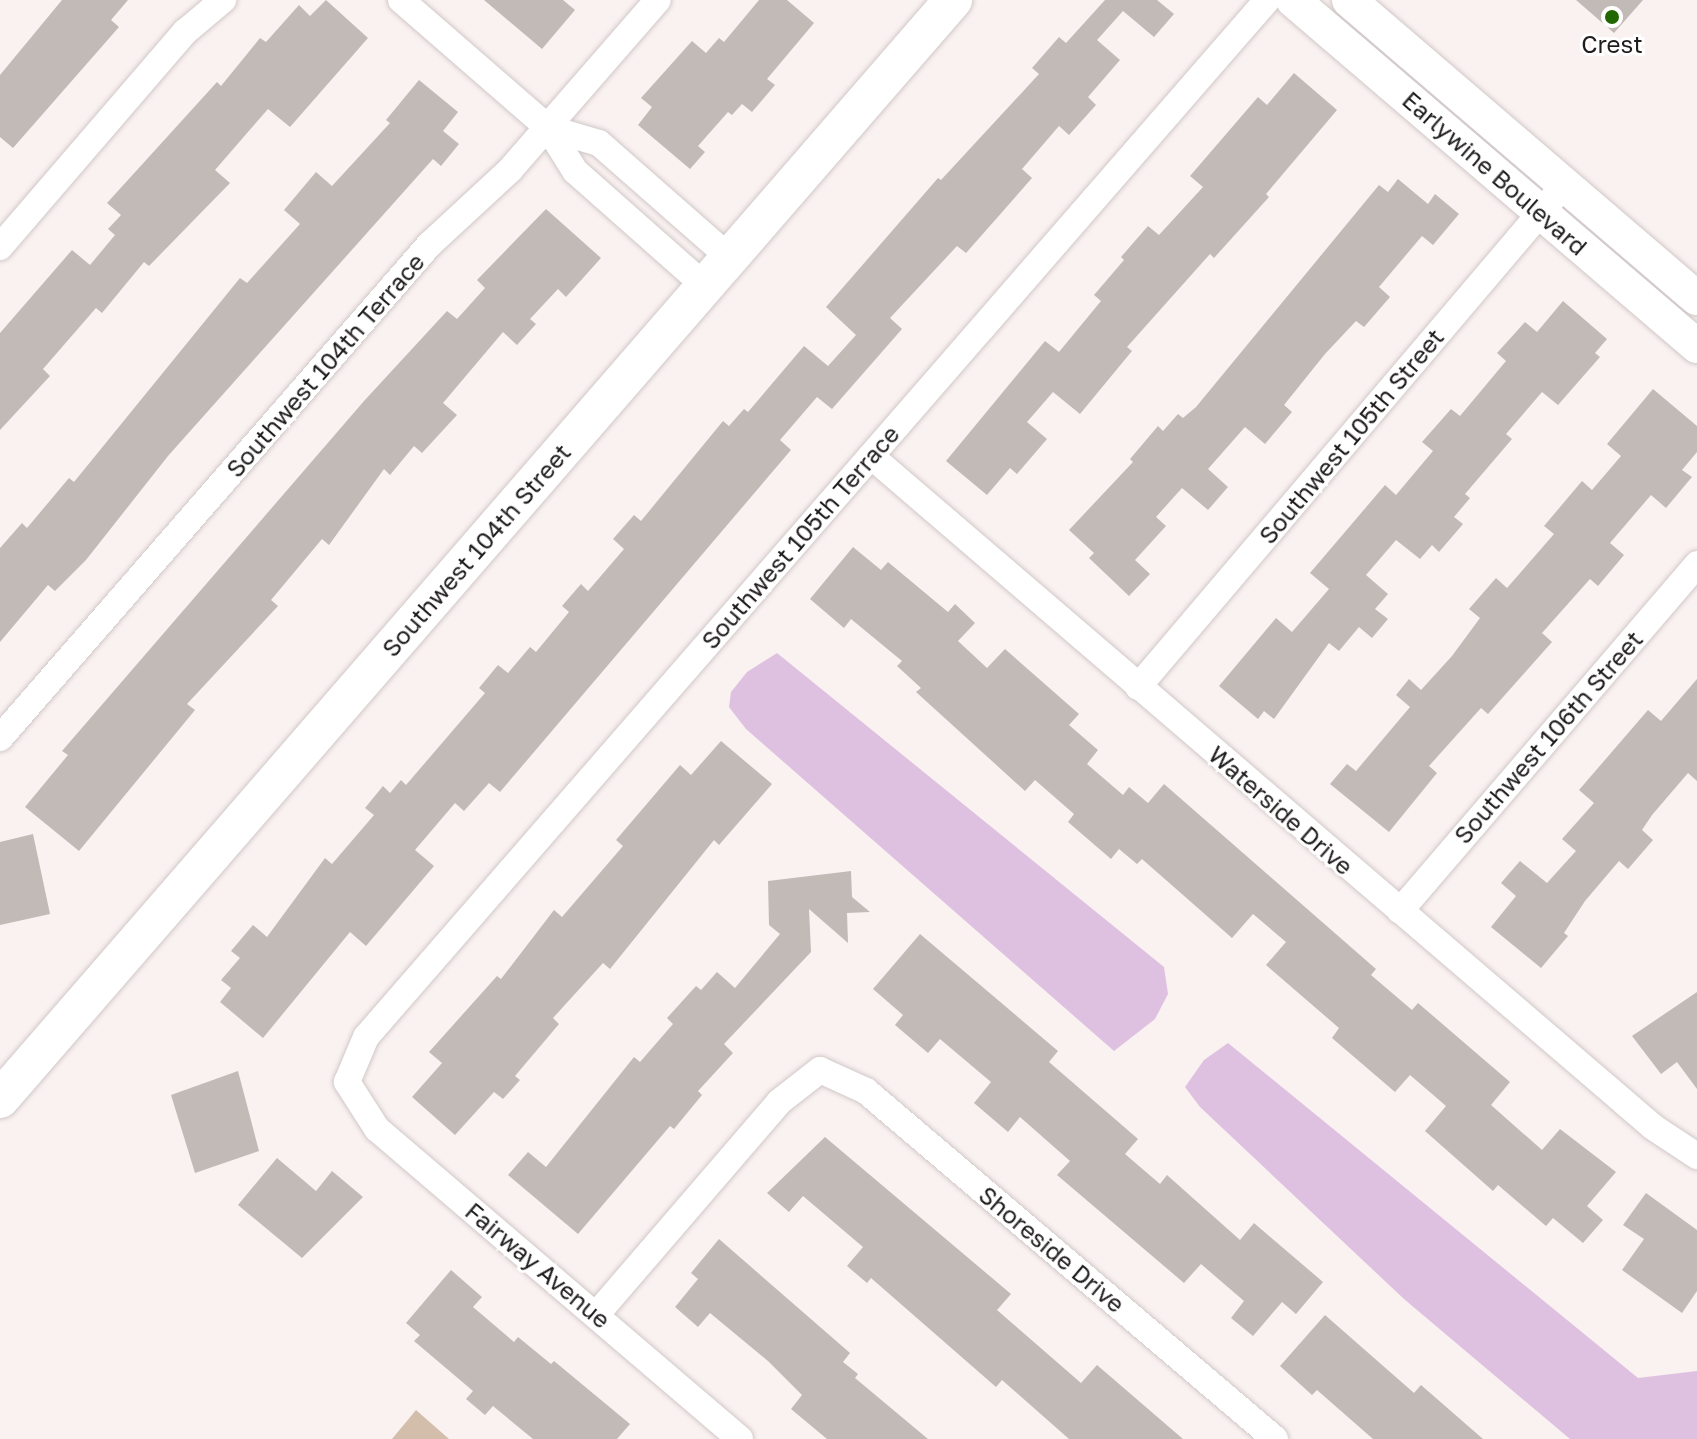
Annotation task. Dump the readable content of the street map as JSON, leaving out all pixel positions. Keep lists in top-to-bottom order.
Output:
{
  "streets": {
    "main road": ["Southwest 104th Street"],
    "street": [
      "Earlywine Boulevard",
      "Southwest 104th Terrace",
      "Southwest 105th Street",
      "Southwest 105th Terrace",
      "Southwest 106th Street",
      "Waterside Drive",
      "Shoreside Drive",
      "Fairway Avenue"
    ]
  },
  "crossings": [
    ["Earlywine Boulevard", "Southwest 105th Street"],
    ["Southwest 105th Street", "Waterside Drive"],
    ["Southwest 105th Terrace", "Waterside Drive"],
    ["Southwest 105th Terrace", "Fairway Avenue"],
    ["Southwest 106th Street", "Waterside Drive"],
    ["Shoreside Drive", "Fairway Avenue"]
  ],
  "places": ["Crest"]
}
